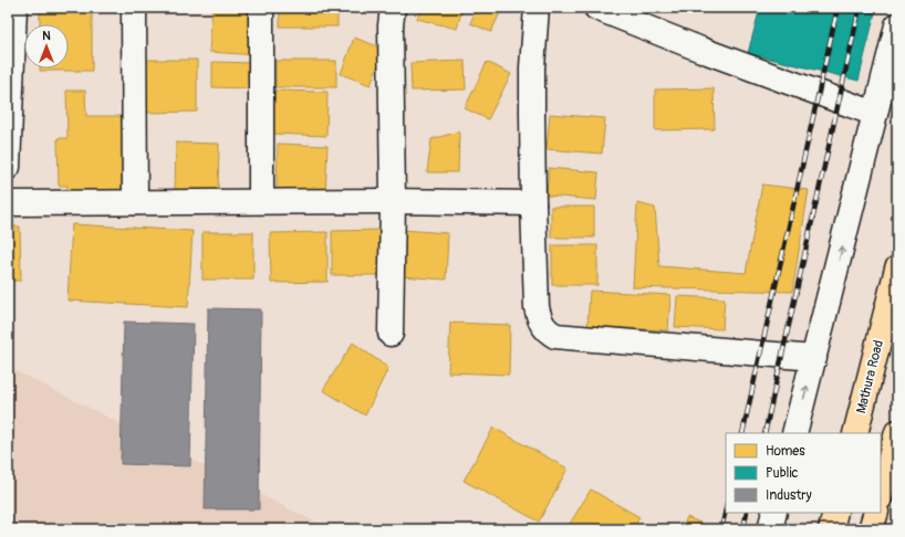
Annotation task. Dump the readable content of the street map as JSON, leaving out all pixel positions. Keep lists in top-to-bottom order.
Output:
{
  "streets": {
    "highway": ["Mathura Road"]
  },
  "legend": ["Homes", "Public", "Industry"],
  "north": "top"
}
